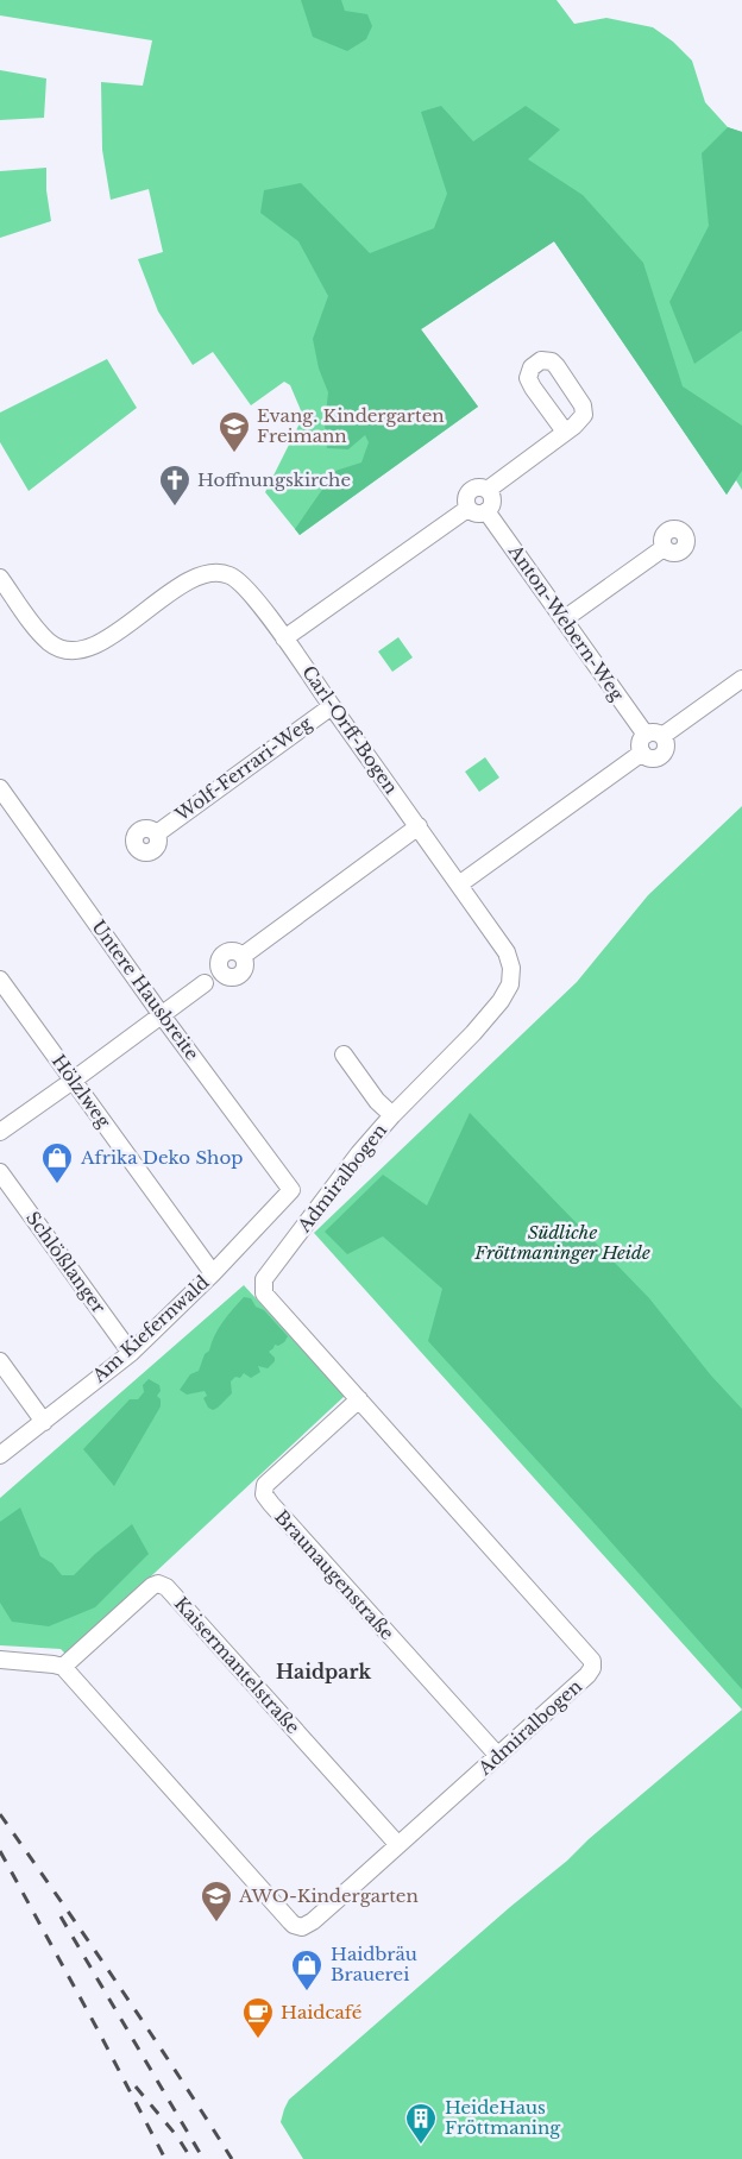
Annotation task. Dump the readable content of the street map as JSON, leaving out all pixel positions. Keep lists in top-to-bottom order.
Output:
{
  "streets": {
    "street": [
      "Anton-Webern-Weg",
      "Carl-Orff-Bogen",
      "Wolf-Ferrari-Weg",
      "Untere Hausbreite",
      "Hölzlweg",
      "Admiralbogen",
      "Schlößlanger",
      "Am Kiefernwald",
      "Braunaugenstraße",
      "Kaisermantelstraße"
    ]
  },
  "crossings": [
    ["Carl-Orff-Bogen", "Wolf-Ferrari-Weg"],
    ["Carl-Orff-Bogen", "Admiralbogen"],
    ["Untere Hausbreite", "Am Kiefernwald"],
    ["Hölzlweg", "Am Kiefernwald"],
    ["Admiralbogen", "Braunaugenstraße"],
    ["Admiralbogen", "Kaisermantelstraße"],
    ["Schlößlanger", "Am Kiefernwald"]
  ],
  "districts": ["Haidpark"],
  "parks": ["Südliche Fröttmaninger Heide"],
  "places": {
    "school or university": ["Evang. Kindergarten Freimann", "AWO-Kindergarten"],
    "church": ["Hoffnungskirche"],
    "shop": ["Afrika Deko Shop", "Haidbräu Brauerei"],
    "cafe": ["Haidcafé"],
    "building": ["HeideHaus Fröttmaning"]
  }
}
